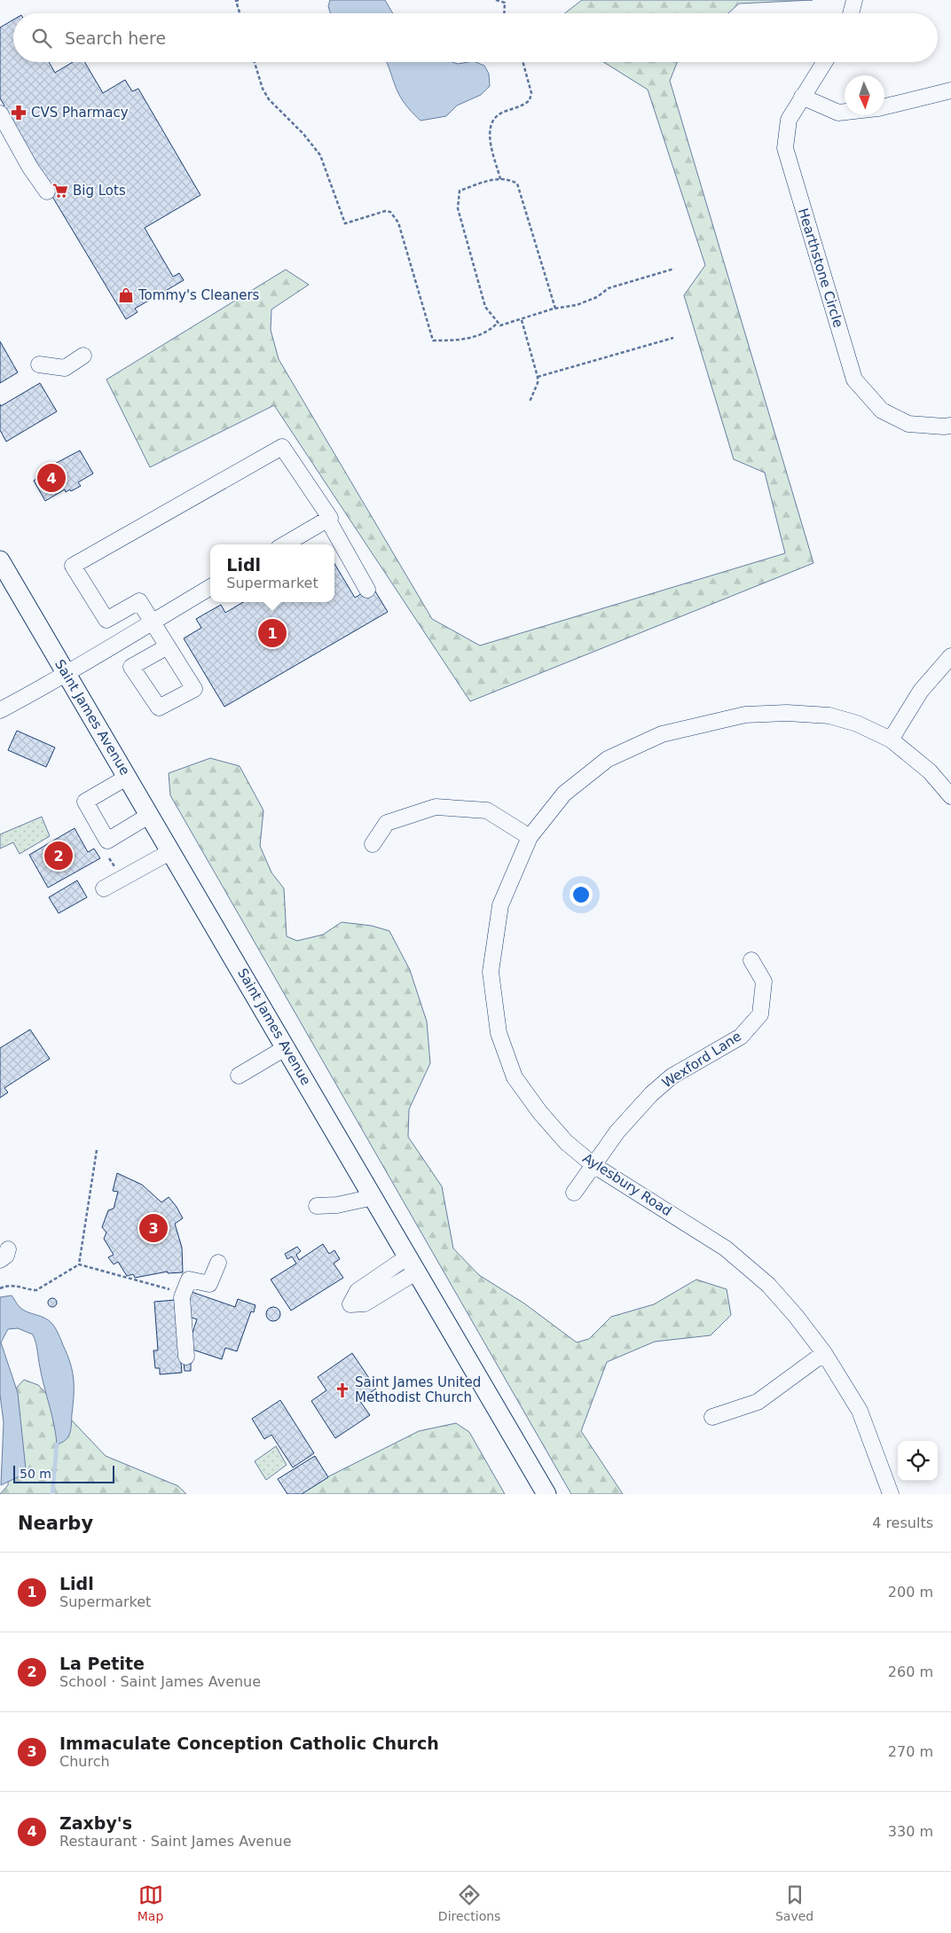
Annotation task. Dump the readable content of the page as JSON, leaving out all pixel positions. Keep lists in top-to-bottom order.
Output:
{
  "streets": {
    "main road": ["Saint James Avenue"],
    "street": ["Hearthstone Circle", "Wexford Lane", "Aylesbury Road"]
  },
  "crossings": [
    ["Wexford Lane", "Aylesbury Road"]
  ],
  "places": {
    "pharmacy": ["CVS Pharmacy"],
    "supermarket": ["Big Lots"],
    "shop": ["Tommy's Cleaners"],
    "church": ["Saint James United Methodist Church"]
  },
  "scale_bar": "50 m",
  "north": "bottom",
  "page": {
    "search": "Search here",
    "pins": [
      "4",
      "1",
      "2",
      "3"
    ],
    "popup": ["Lidl", "Supermarket"],
    "scale": "50 m",
    "heading": ["Nearby", "4 results"],
    "list": [
      {
        "mark": "1",
        "name": "Lidl",
        "note": "Supermarket",
        "value": "200 m"
      },
      {
        "mark": "2",
        "name": "La Petite",
        "note": "School · Saint James Avenue",
        "value": "260 m"
      },
      {
        "mark": "3",
        "name": "Immaculate Conception Catholic Church",
        "note": "Church",
        "value": "270 m"
      },
      {
        "mark": "4",
        "name": "Zaxby's",
        "note": "Restaurant · Saint James Avenue",
        "value": "330 m"
      }
    ],
    "nav": ["Map", "Directions", "Saved"]
  }
}
